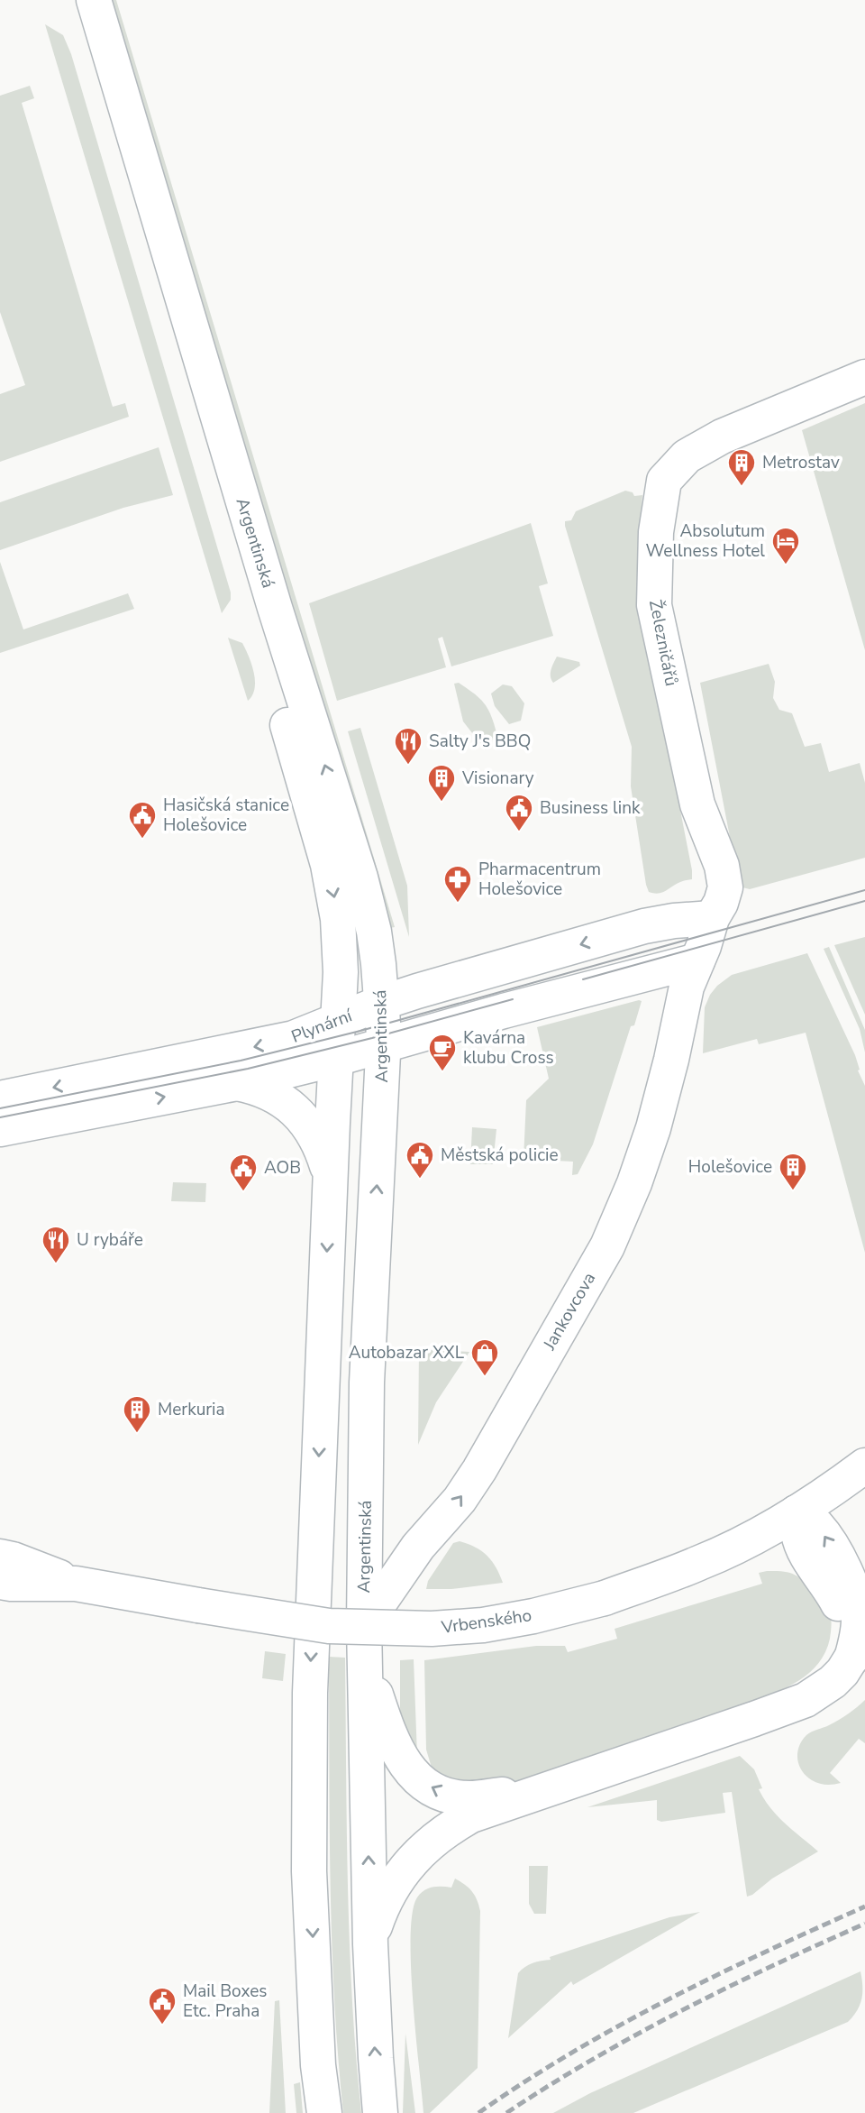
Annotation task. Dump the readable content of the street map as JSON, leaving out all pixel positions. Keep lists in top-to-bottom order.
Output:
{
  "streets": {
    "main road": [
      "Argentinská",
      "Železničářů",
      "Plynární",
      "Jankovcova",
      "Vrbenského"
    ]
  },
  "crossings": [
    ["Argentinská", "Plynární"],
    ["Argentinská", "Jankovcova"],
    ["Železničářů", "Plynární"],
    ["Železničářů", "Jankovcova"],
    ["Plynární", "Jankovcova"]
  ],
  "one_way": ["Jankovcova"],
  "places": {
    "building": [
      "Metrostav",
      "Visionary",
      "Holešovice",
      "Merkuria"
    ],
    "hotel": ["Absolutum Wellness Hotel"],
    "restaurant": ["Salty J's BBQ", "U rybáře"],
    "public building": [
      "Business link",
      "Hasičská stanice Holešovice",
      "Městská policie",
      "AOB",
      "Mail Boxes Etc. Praha"
    ],
    "pharmacy": ["Pharmacentrum Holešovice"],
    "cafe": ["Kavárna klubu Cross"],
    "shop": ["Autobazar XXL"]
  }
}
